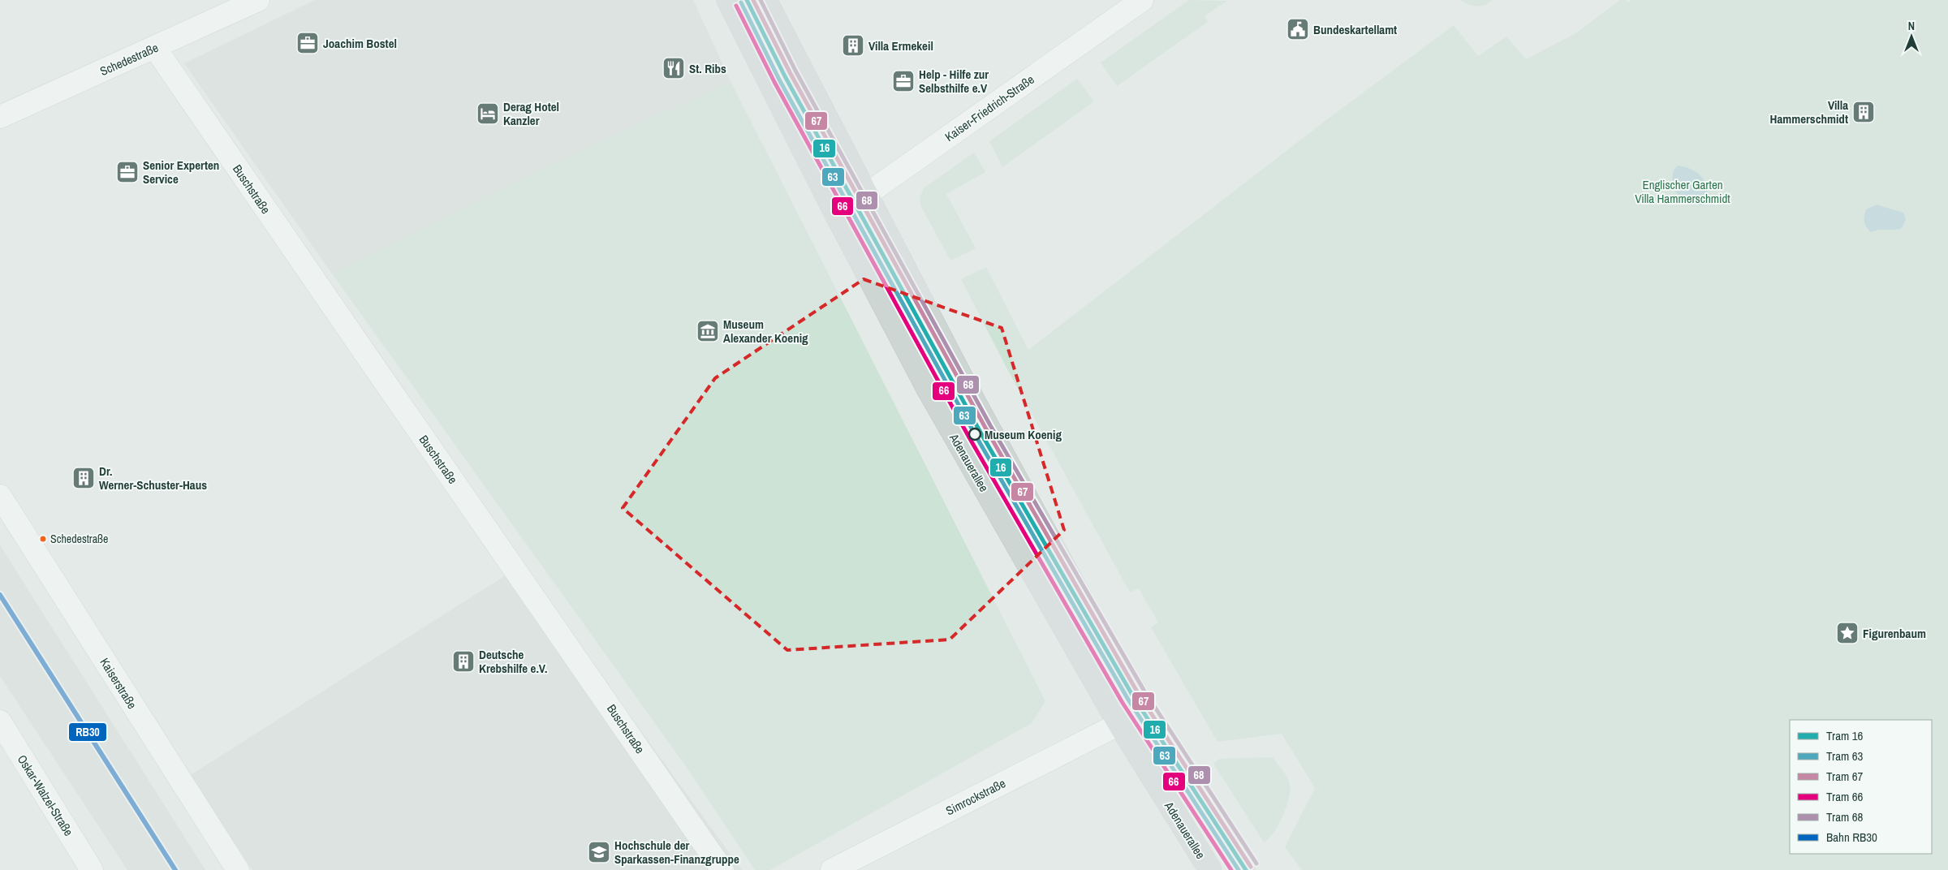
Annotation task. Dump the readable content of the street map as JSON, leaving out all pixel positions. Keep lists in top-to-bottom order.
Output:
{
  "streets": {
    "main road": ["Adenauerallee"],
    "street": [
      "Schedestraße",
      "Kaiser-Friedrich-Straße",
      "Buschstraße",
      "Kaiserstraße",
      "Oskar-Walzel-Straße",
      "Simrockstraße"
    ]
  },
  "crossings": [
    ["Schedestraße", "Buschstraße"],
    ["Kaiser-Friedrich-Straße", "Adenauerallee"],
    ["Adenauerallee", "Simrockstraße"]
  ],
  "parks": ["Englischer Garten Villa Hammerschmidt"],
  "places": {
    "public building": ["Bundeskartellamt"],
    "office": ["Joachim Bostel", "Help - Hilfe zur Selbsthilfe e.V", "Senior Experten Service"],
    "building": [
      "Villa Ermekeil",
      "Villa Hammerschmidt",
      "Dr. Werner-Schuster-Haus",
      "Deutsche Krebshilfe e.V."
    ],
    "restaurant": ["St. Ribs"],
    "hotel": ["Derag Hotel Kanzler"],
    "museum": ["Museum Alexander Koenig"],
    "other": ["Museum Koenig", "Schedestraße"],
    "place": ["Figurenbaum"],
    "school or university": ["Hochschule der Sparkassen-Finanzgruppe"]
  },
  "lines": [
    "tram line 16",
    "tram line 67",
    "tram line 68",
    "tram line 63",
    "tram line 66",
    "rail line RB30"
  ],
  "legend": [
    "Tram 16",
    "Tram 63",
    "Tram 67",
    "Tram 66",
    "Tram 68",
    "Bahn RB30"
  ],
  "north": "top"
}
